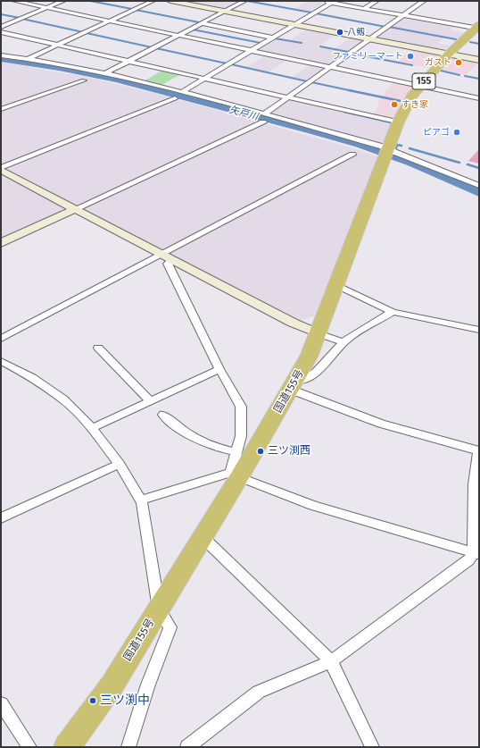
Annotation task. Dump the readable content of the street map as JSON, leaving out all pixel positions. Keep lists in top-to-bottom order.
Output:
{
  "streets": {
    "highway": ["155", "国道155号"]
  },
  "water": ["矢戸川"],
  "places": [
    "八剱",
    "ファミリーマート",
    "ガスト",
    "すき家",
    "ピアゴ",
    "三ツ渕西",
    "三ツ渕中"
  ]
}
